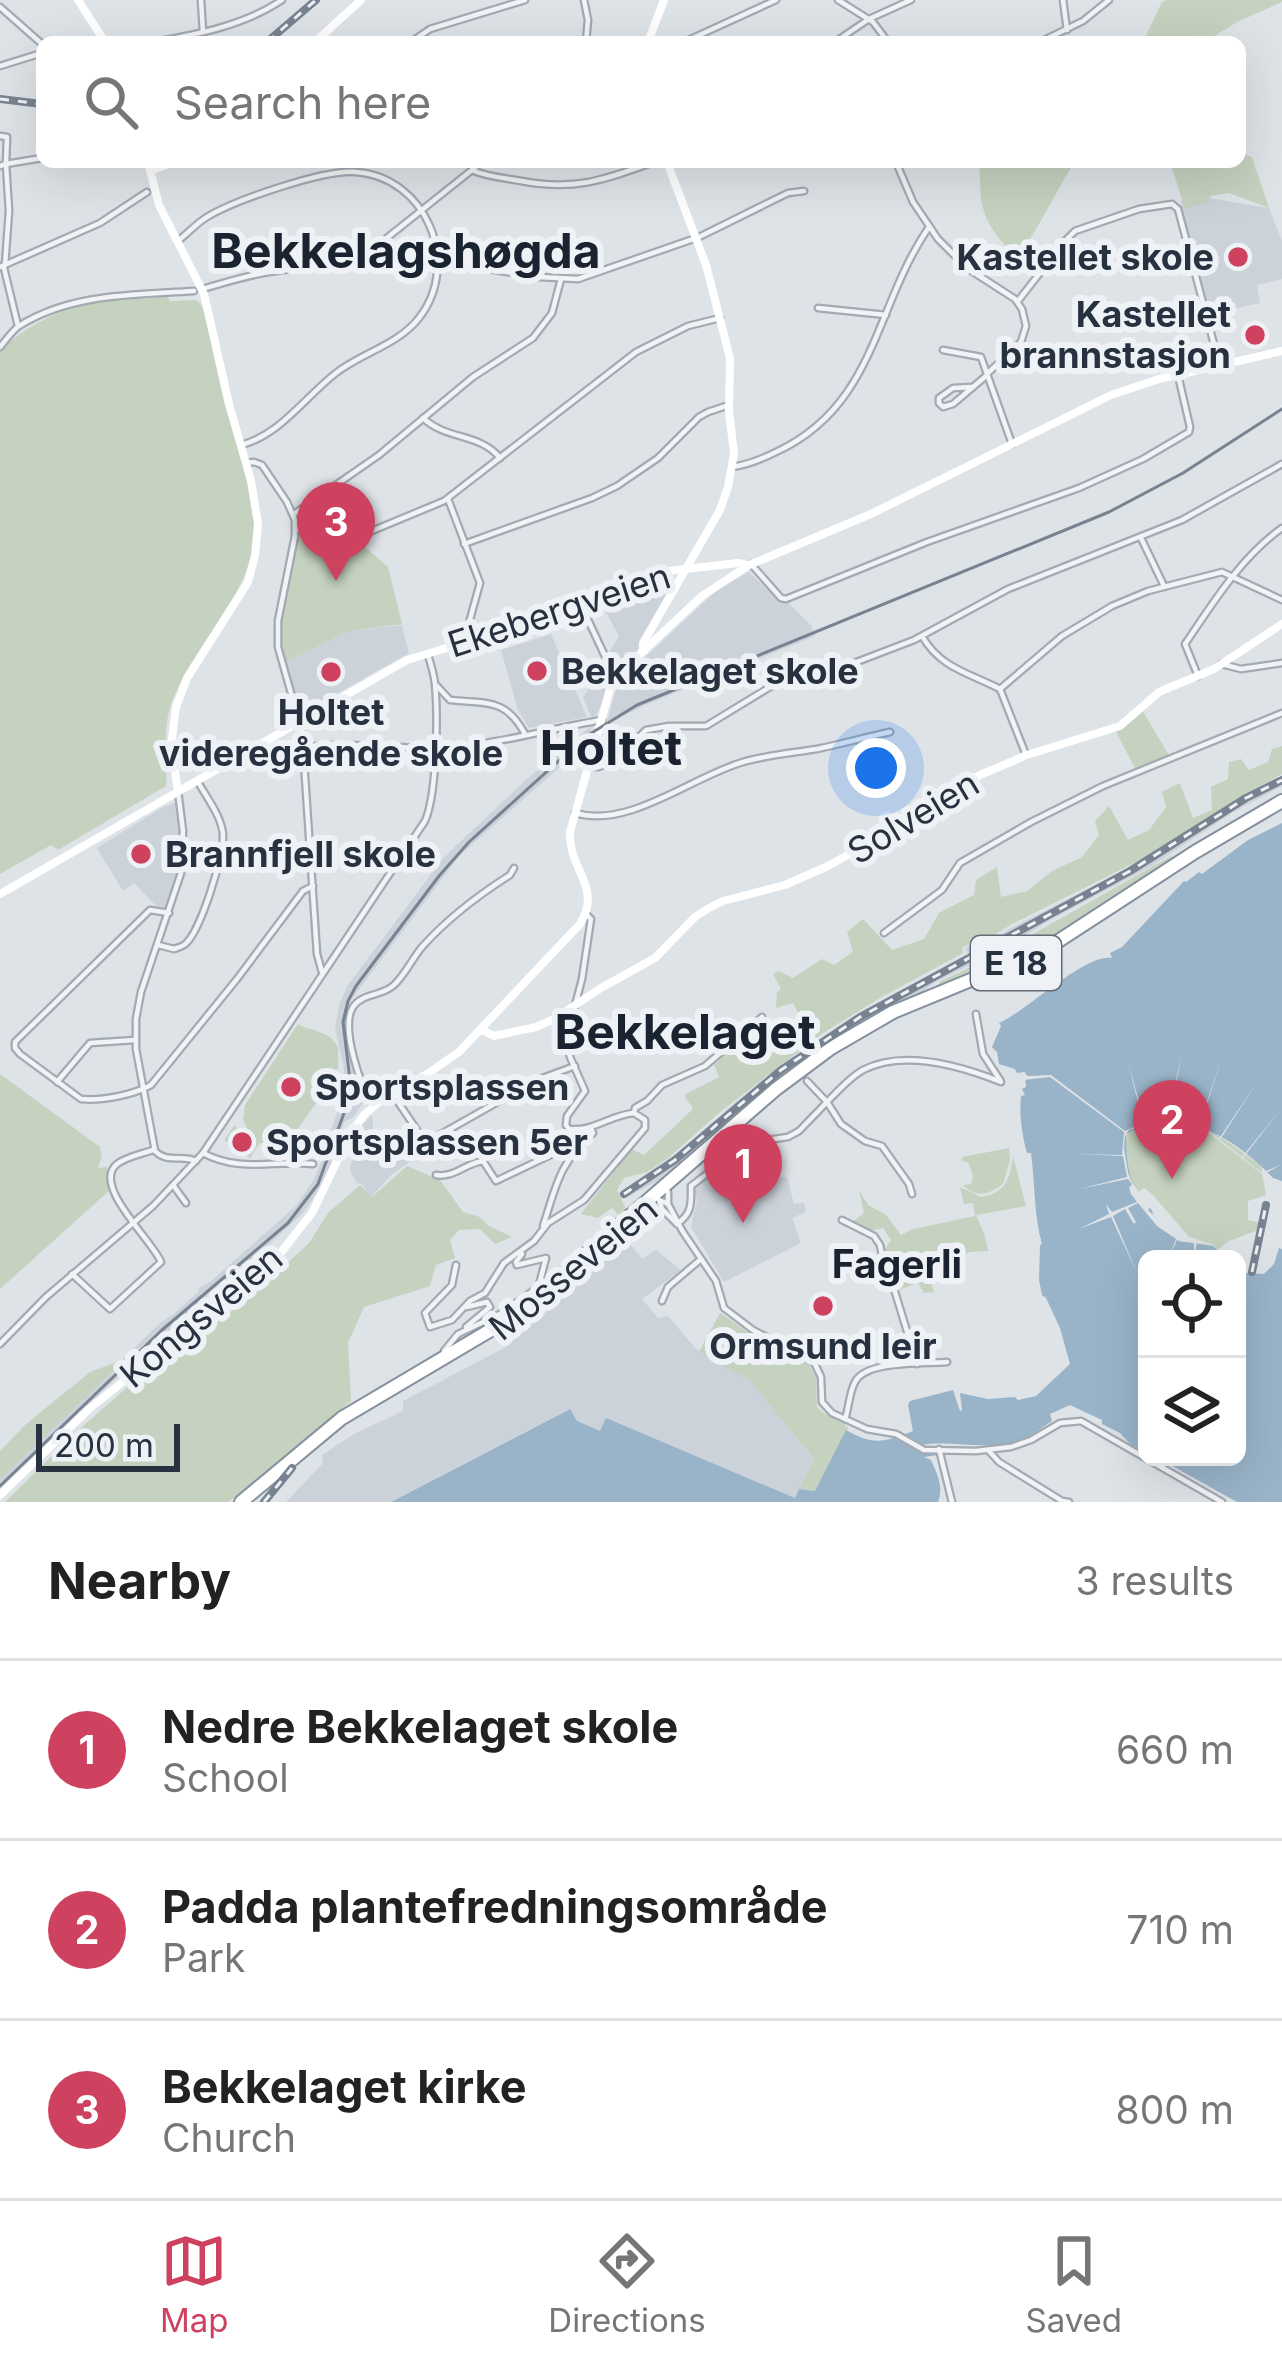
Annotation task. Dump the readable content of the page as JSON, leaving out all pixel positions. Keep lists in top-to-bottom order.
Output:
{
  "streets": {
    "highway": ["E 18", "Mosseveien"],
    "street": ["Ekebergveien", "Solveien", "Kongsveien"]
  },
  "crossings": [
    ["Solveien", "Kongsveien"],
    ["E 18", "Mosseveien"]
  ],
  "districts": [
    "Bekkelagshøgda",
    "Holtet",
    "Bekkelaget",
    "Fagerli"
  ],
  "places": [
    "Kastellet skole",
    "Kastellet brannstasjon",
    "Bekkelaget skole",
    "Holtet videregående skole",
    "Brannfjell skole",
    "Sportsplassen",
    "Sportsplassen 5er",
    "Ormsund leir"
  ],
  "scale_bar": "200 m",
  "page": {
    "search": "Search here",
    "pins": ["3", "2", "1"],
    "scale": "200 m",
    "heading": ["Nearby", "3 results"],
    "list": [
      {
        "mark": "1",
        "name": "Nedre Bekkelaget skole",
        "note": "School",
        "value": "660 m"
      },
      {
        "mark": "2",
        "name": "Padda plantefredningsområde",
        "note": "Park",
        "value": "710 m"
      },
      {
        "mark": "3",
        "name": "Bekkelaget kirke",
        "note": "Church",
        "value": "800 m"
      }
    ],
    "nav": ["Map", "Directions", "Saved"]
  }
}
